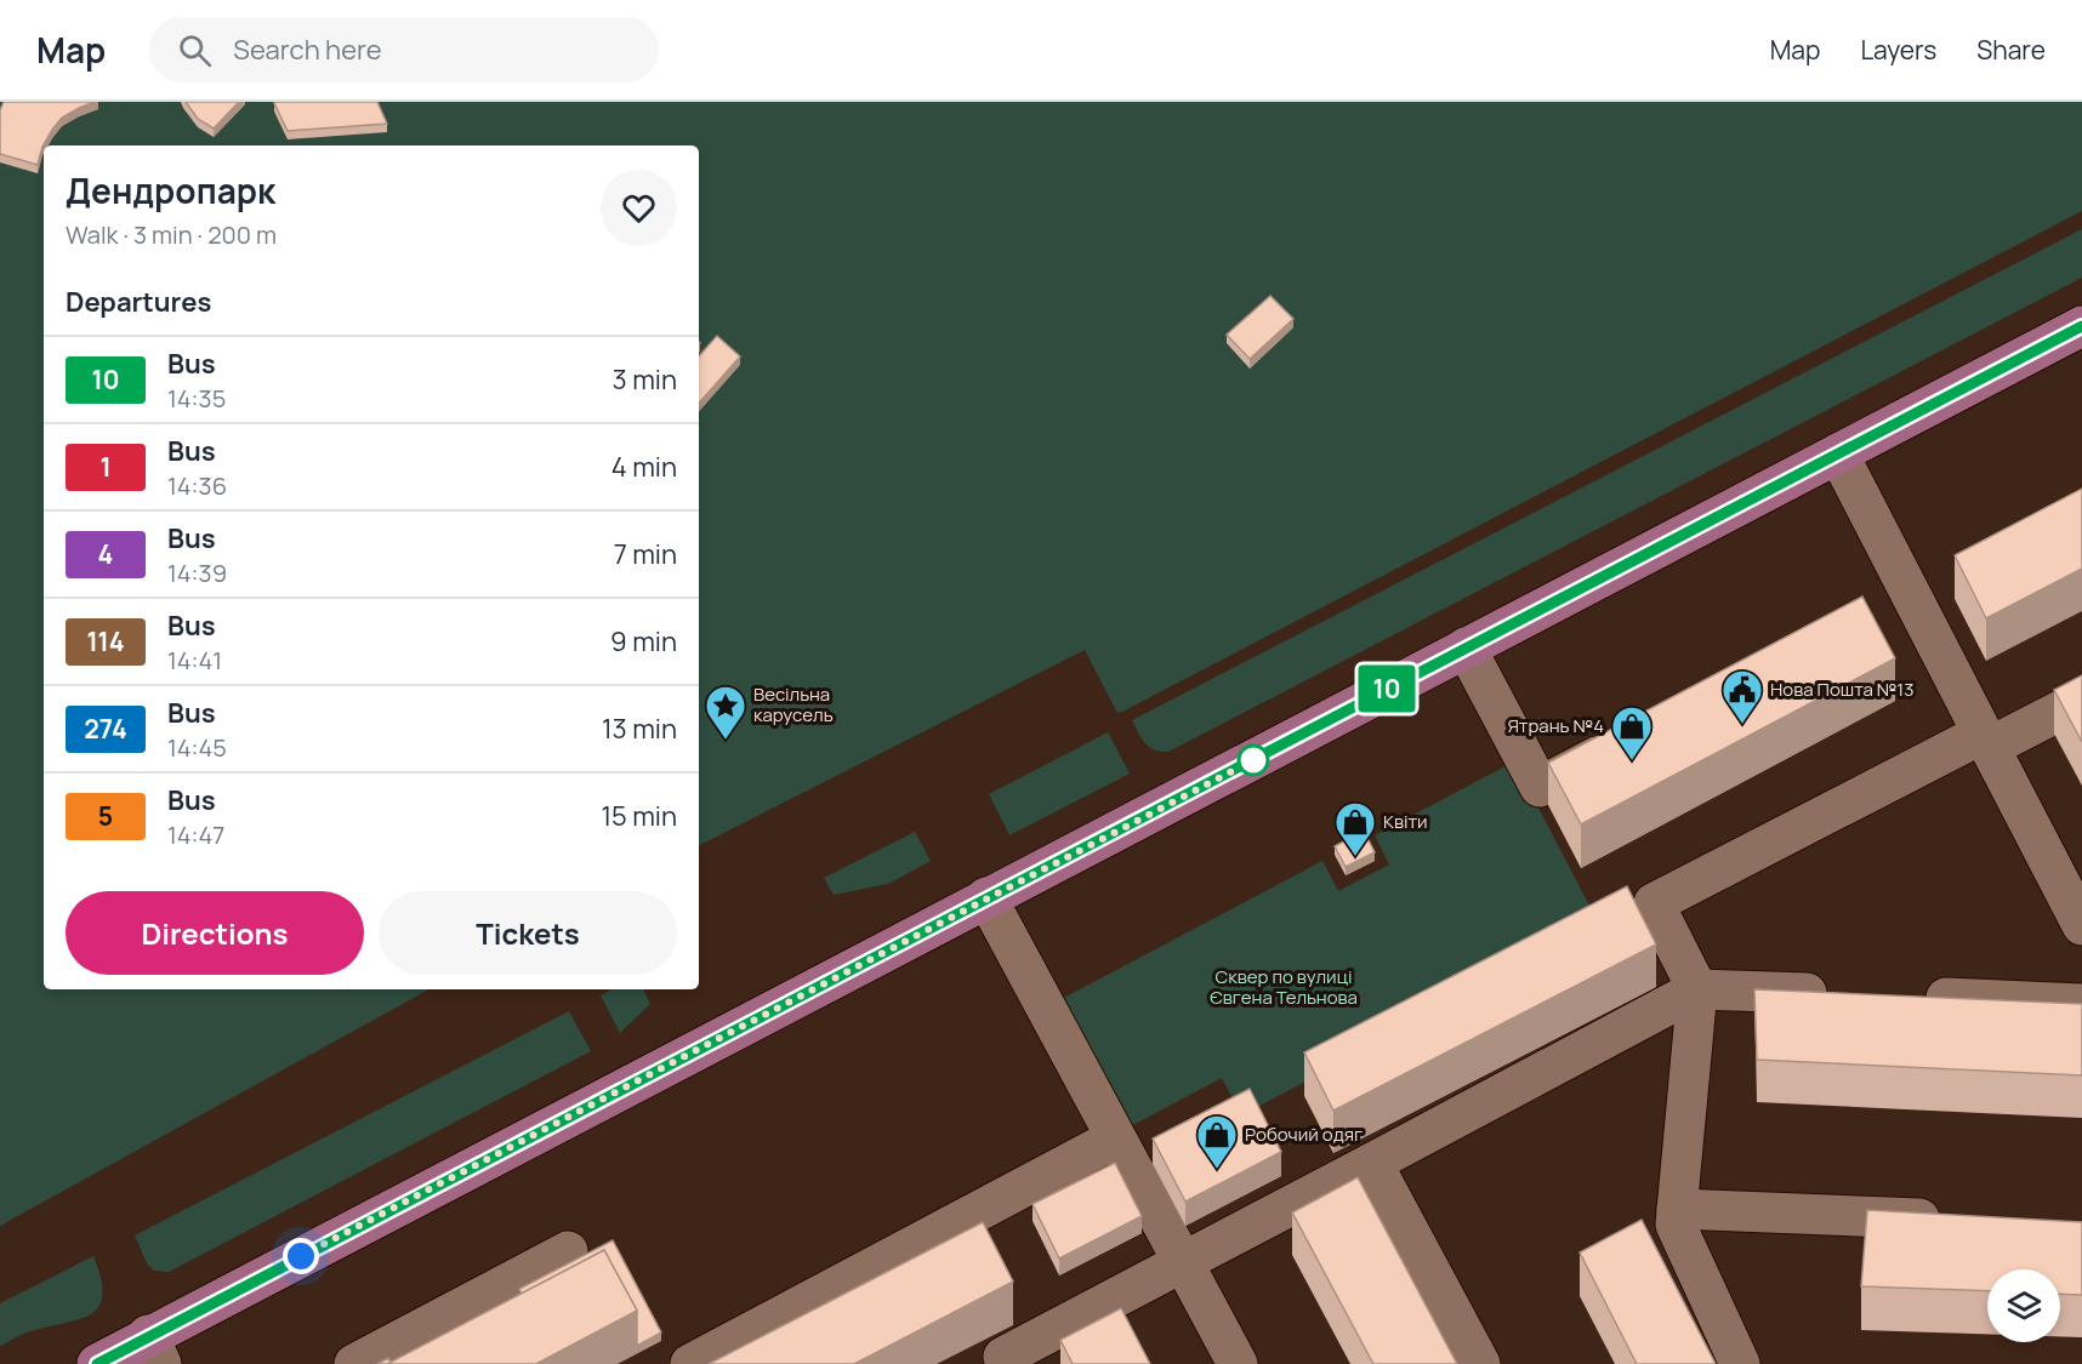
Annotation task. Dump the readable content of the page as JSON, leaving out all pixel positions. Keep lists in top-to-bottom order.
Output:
{
  "parks": ["Сквер по вулиці Євгена Тельнова"],
  "places": {
    "public building": ["Нова Пошта №13"],
    "place": ["Весільна карусель"],
    "shop": ["Ятрань №4", "Квіти", "Робочий одяг"]
  },
  "lines": ["bus line 10"],
  "page": {
    "header": "Map",
    "search": "Search here",
    "nav": ["Map", "Layers", "Share"],
    "on_map": "10",
    "heading": [
      ["Дендропарк", "Walk · 3 min · 200 m"],
      "Departures"
    ],
    "list": [
      {
        "mark": "10",
        "name": "Bus",
        "note": "14:35",
        "value": "3 min"
      },
      {
        "mark": "1",
        "name": "Bus",
        "note": "14:36",
        "value": "4 min"
      },
      {
        "mark": "4",
        "name": "Bus",
        "note": "14:39",
        "value": "7 min"
      },
      {
        "mark": "114",
        "name": "Bus",
        "note": "14:41",
        "value": "9 min"
      },
      {
        "mark": "274",
        "name": "Bus",
        "note": "14:45",
        "value": "13 min"
      },
      {
        "mark": "5",
        "name": "Bus",
        "note": "14:47",
        "value": "15 min"
      }
    ],
    "buttons": ["Directions", "Tickets"]
  }
}
